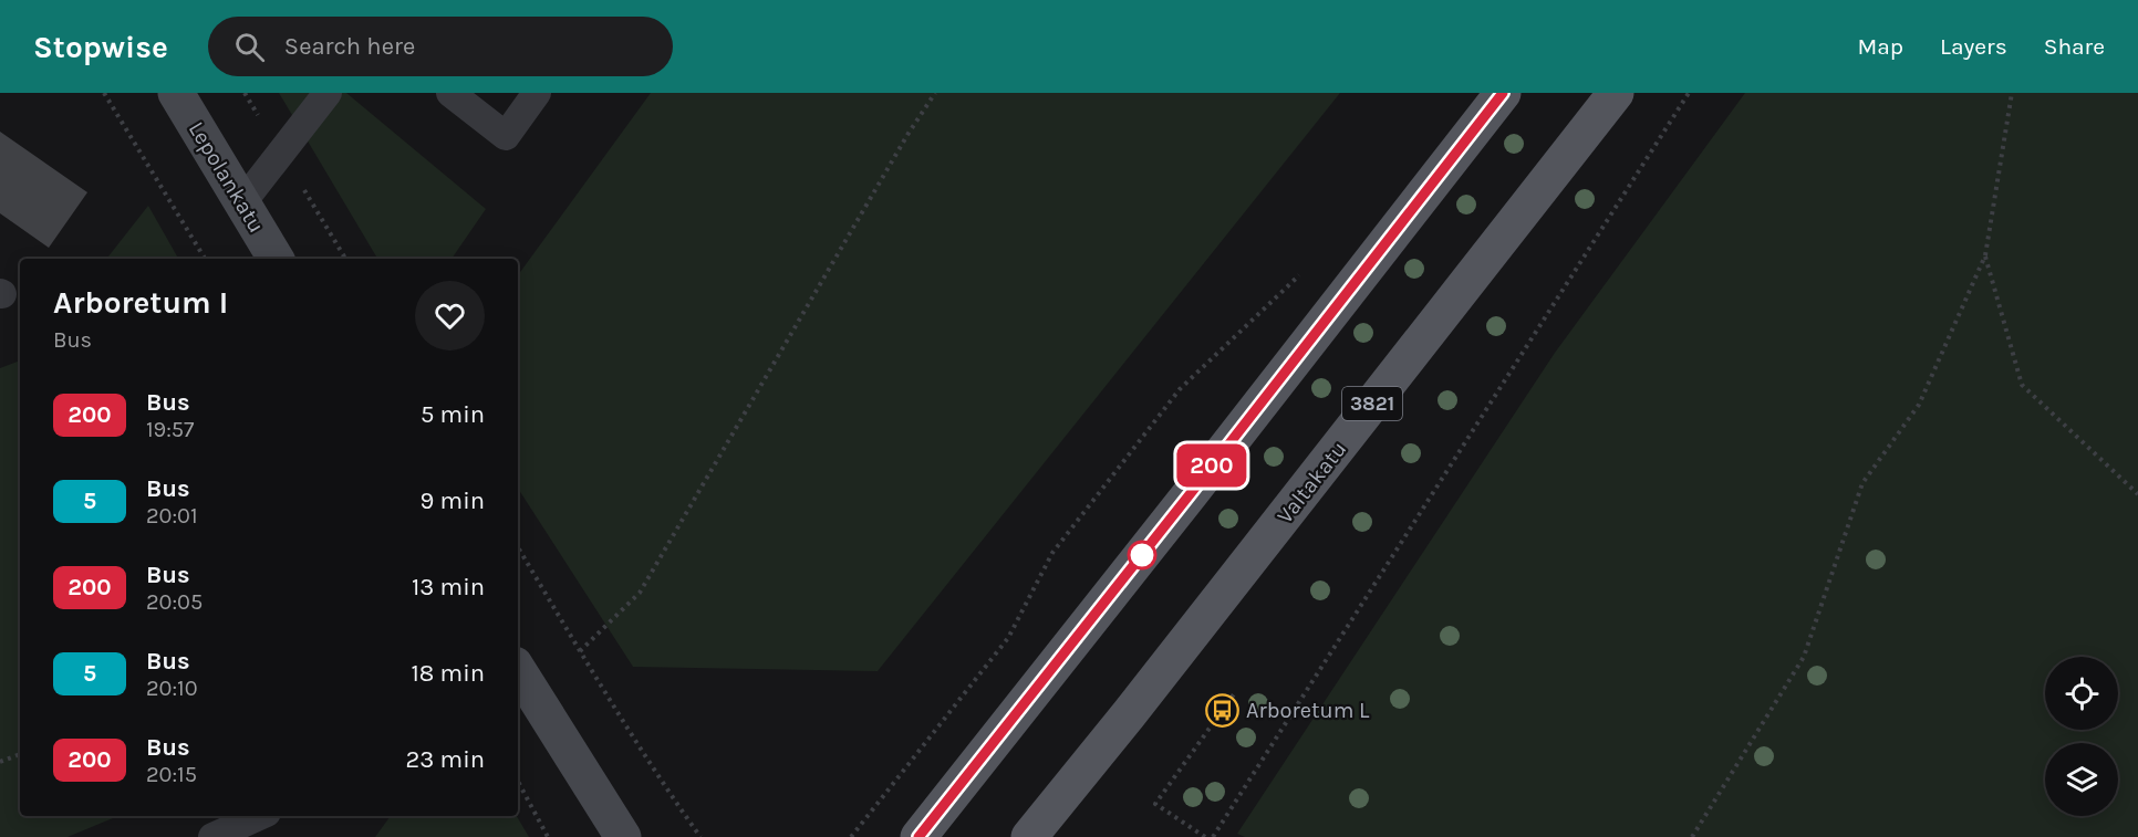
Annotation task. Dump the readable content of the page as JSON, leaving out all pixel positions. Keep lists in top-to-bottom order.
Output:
{
  "streets": {
    "main road": ["Lepolankatu", "3821", "Valtakatu"]
  },
  "places": {
    "bus stop": ["Arboretum L"]
  },
  "lines": ["bus line 200"],
  "page": {
    "header": "Stopwise",
    "search": "Search here",
    "nav": ["Map", "Layers", "Share"],
    "on_map": "200",
    "heading": ["Arboretum I", "Bus"],
    "list": [
      {
        "mark": "200",
        "name": "Bus",
        "note": "19:57",
        "value": "5 min"
      },
      {
        "mark": "5",
        "name": "Bus",
        "note": "20:01",
        "value": "9 min"
      },
      {
        "mark": "200",
        "name": "Bus",
        "note": "20:05",
        "value": "13 min"
      },
      {
        "mark": "5",
        "name": "Bus",
        "note": "20:10",
        "value": "18 min"
      },
      {
        "mark": "200",
        "name": "Bus",
        "note": "20:15",
        "value": "23 min"
      }
    ]
  }
}
